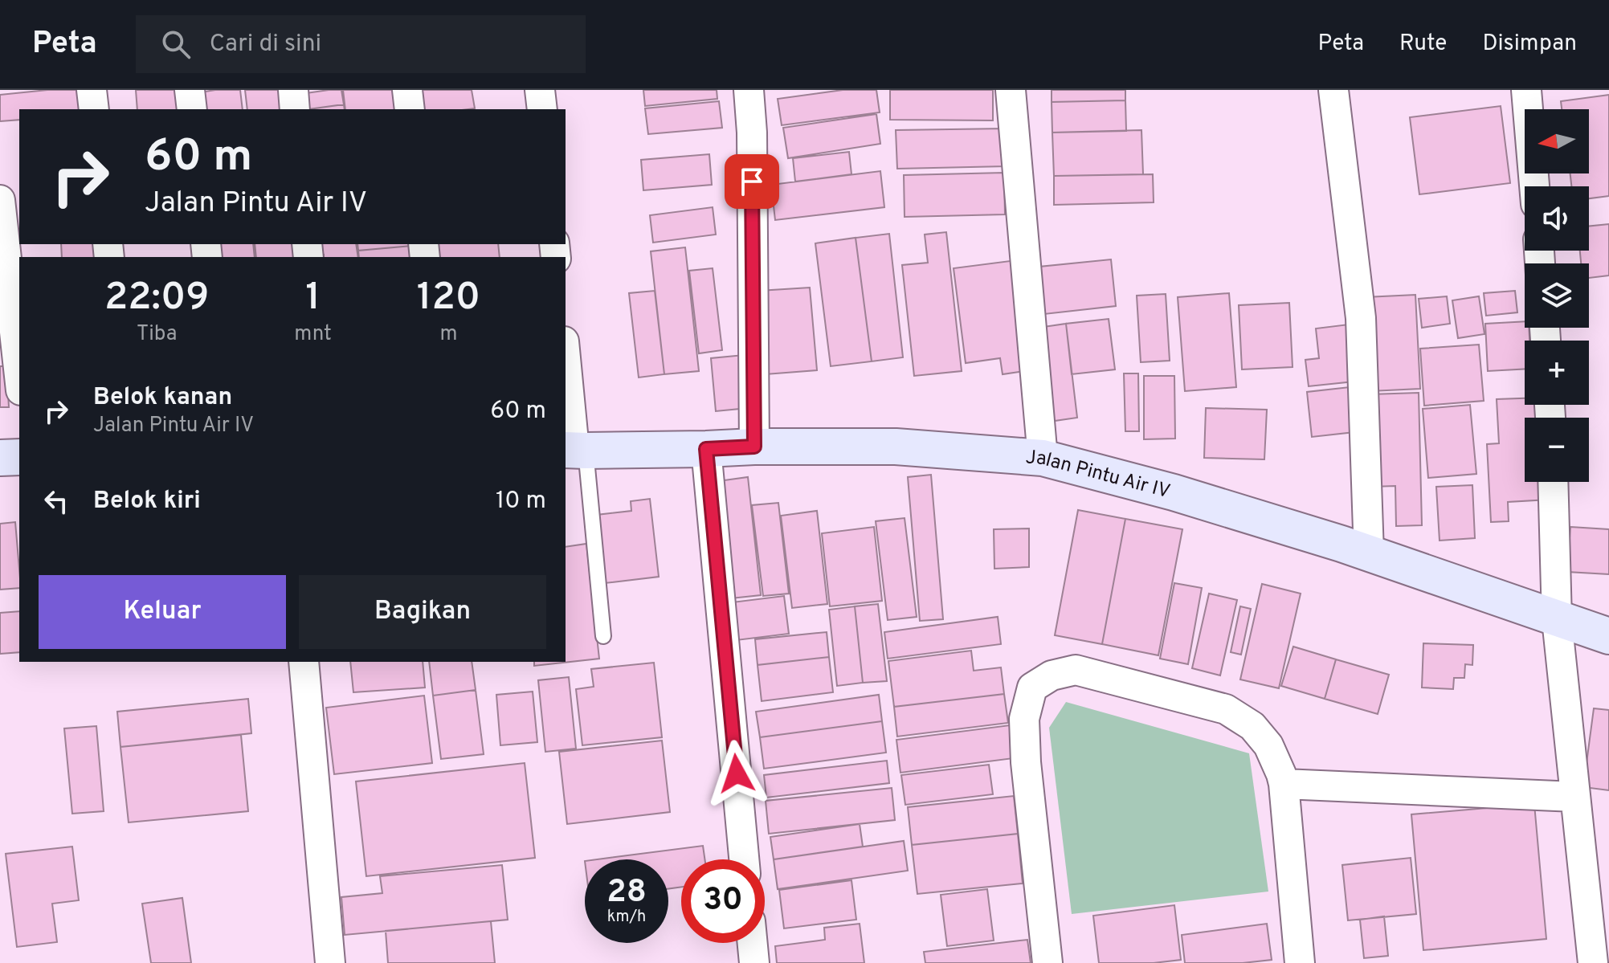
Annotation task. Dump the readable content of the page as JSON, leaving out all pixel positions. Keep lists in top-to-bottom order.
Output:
{
  "streets": {
    "main road": ["Jalan Pintu Air IV"]
  },
  "north": "left",
  "page": {
    "header": "Peta",
    "search": "Cari di sini",
    "nav": ["Peta", "Rute", "Disimpan"],
    "map_buttons": ["+", "−"],
    "turn": ["60 m", "Jalan Pintu Air IV"],
    "eta": [
      "22:09",
      "Tiba",
      "1",
      "mnt",
      "120",
      "m"
    ],
    "list": [
      {
        "name": "Belok kanan",
        "note": "Jalan Pintu Air IV",
        "value": "60 m"
      },
      {
        "name": "Belok kiri",
        "value": "10 m"
      }
    ],
    "buttons": ["Keluar", "Bagikan"],
    "speed": "28 km/h",
    "limit": "30"
  }
}
